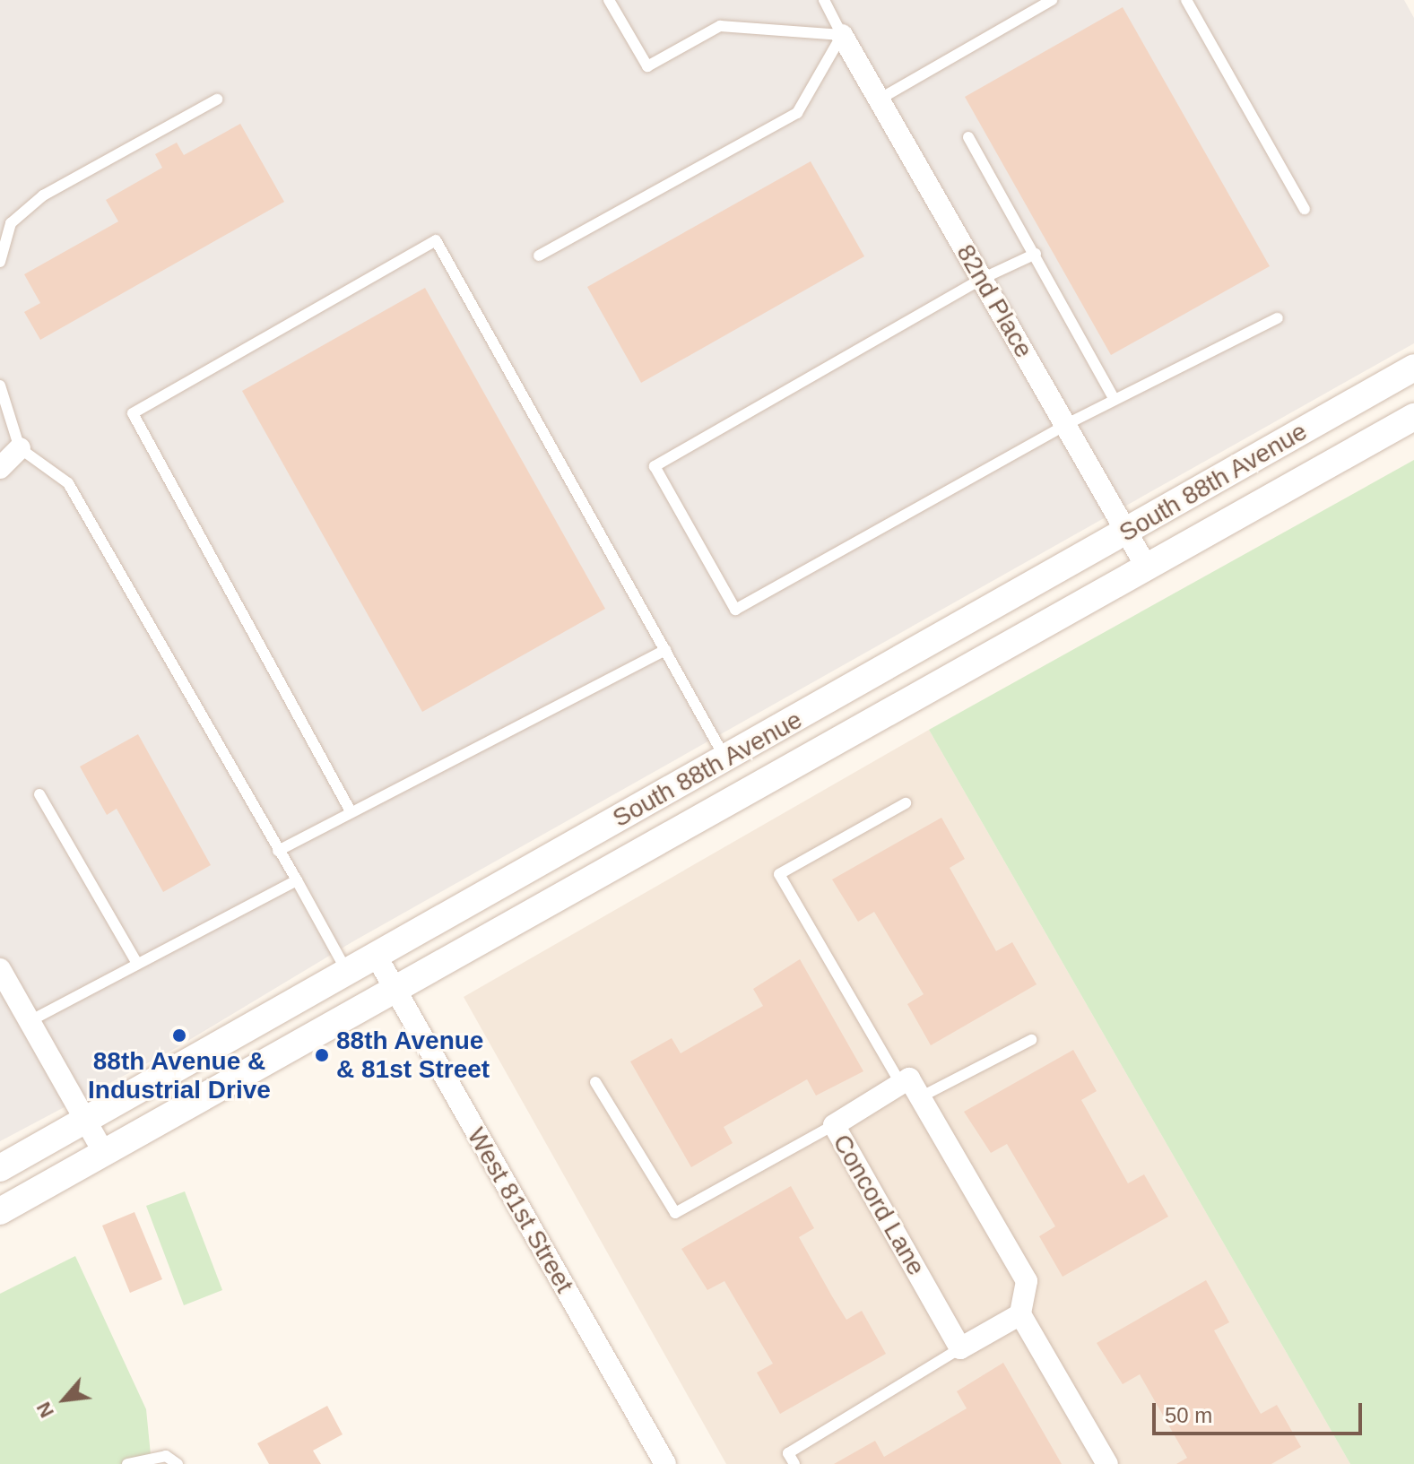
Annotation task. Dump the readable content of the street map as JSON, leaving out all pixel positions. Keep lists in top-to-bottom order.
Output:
{
  "streets": {
    "street": [
      "82nd Place",
      "South 88th Avenue",
      "Concord Lane",
      "West 81st Street"
    ]
  },
  "crossings": [
    ["82nd Place", "South 88th Avenue"],
    ["South 88th Avenue", "West 81st Street"]
  ],
  "places": ["88th Avenue & Industrial Drive", "88th Avenue & 81st Street"],
  "scale_bar": "50 m",
  "north": "bottom left"
}
